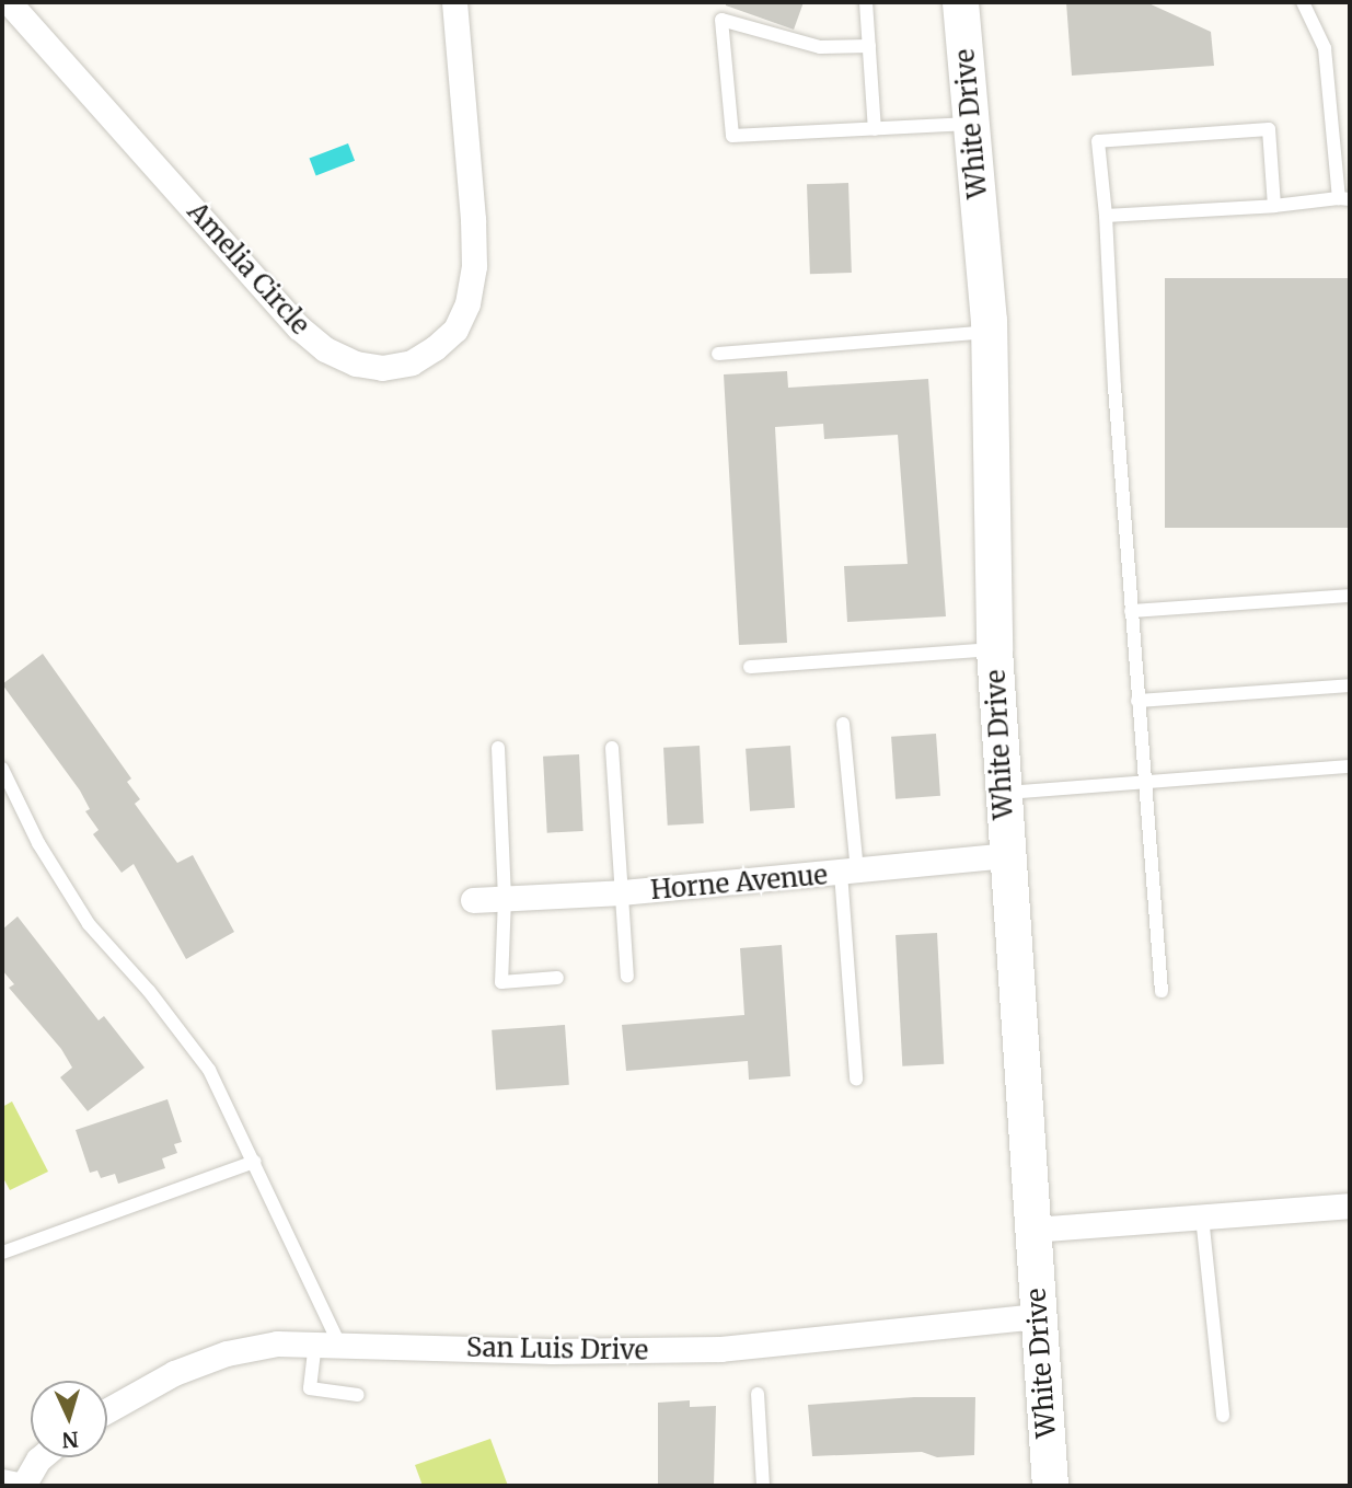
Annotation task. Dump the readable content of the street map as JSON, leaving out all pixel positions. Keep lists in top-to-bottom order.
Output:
{
  "streets": {
    "street": [
      "White Drive",
      "Amelia Circle",
      "Horne Avenue",
      "San Luis Drive"
    ]
  },
  "crossings": [
    ["White Drive", "Horne Avenue"],
    ["White Drive", "San Luis Drive"]
  ],
  "north": "bottom"
}
